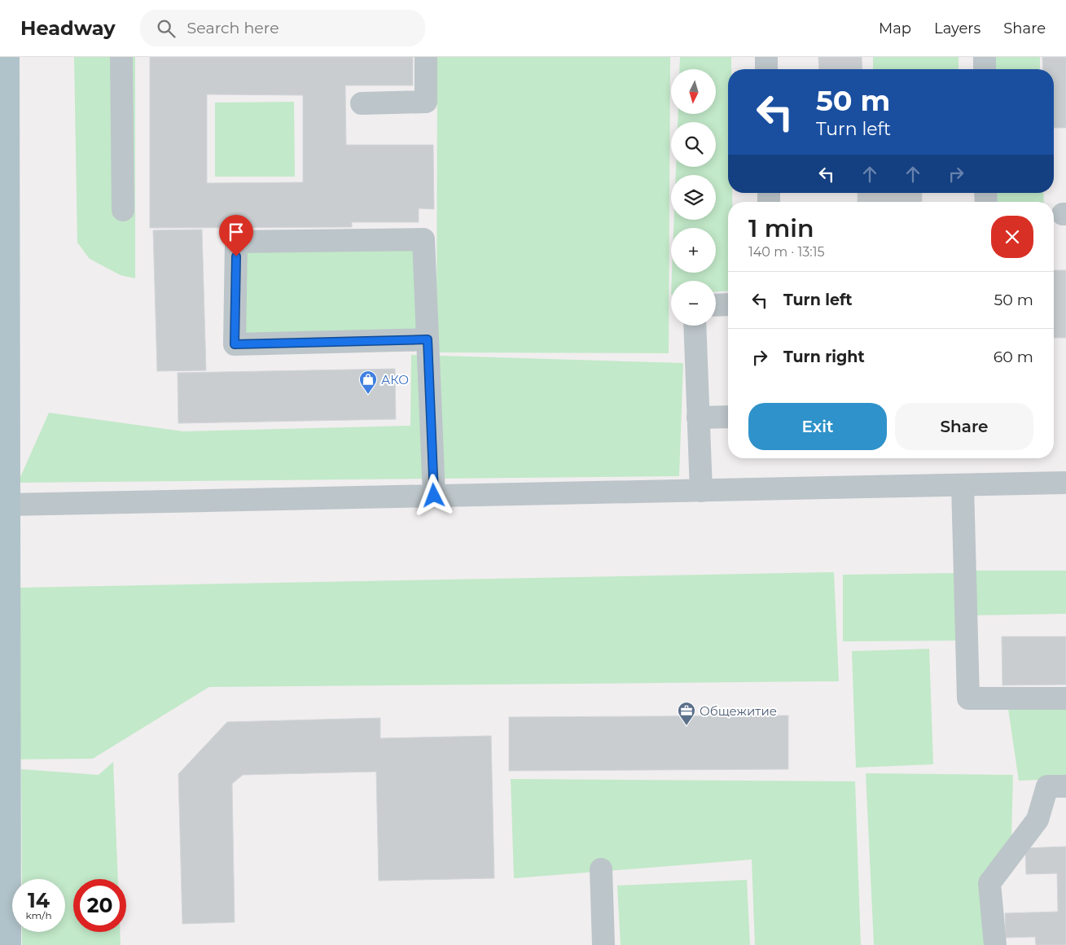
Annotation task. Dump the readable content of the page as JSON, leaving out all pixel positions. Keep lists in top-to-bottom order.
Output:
{
  "places": {
    "shop": ["АКО"],
    "office": ["Общежитие"]
  },
  "north": "bottom",
  "page": {
    "header": "Headway",
    "search": "Search here",
    "nav": ["Map", "Layers", "Share"],
    "map_buttons": ["+", "−"],
    "turn": ["50 m", "Turn left"],
    "heading": ["1 min", "140 m · 13:15"],
    "list": [
      {
        "name": "Turn left",
        "value": "50 m"
      },
      {
        "name": "Turn right",
        "value": "60 m"
      }
    ],
    "buttons": ["Exit", "Share"],
    "speed": "14 km/h",
    "limit": "20"
  }
}
